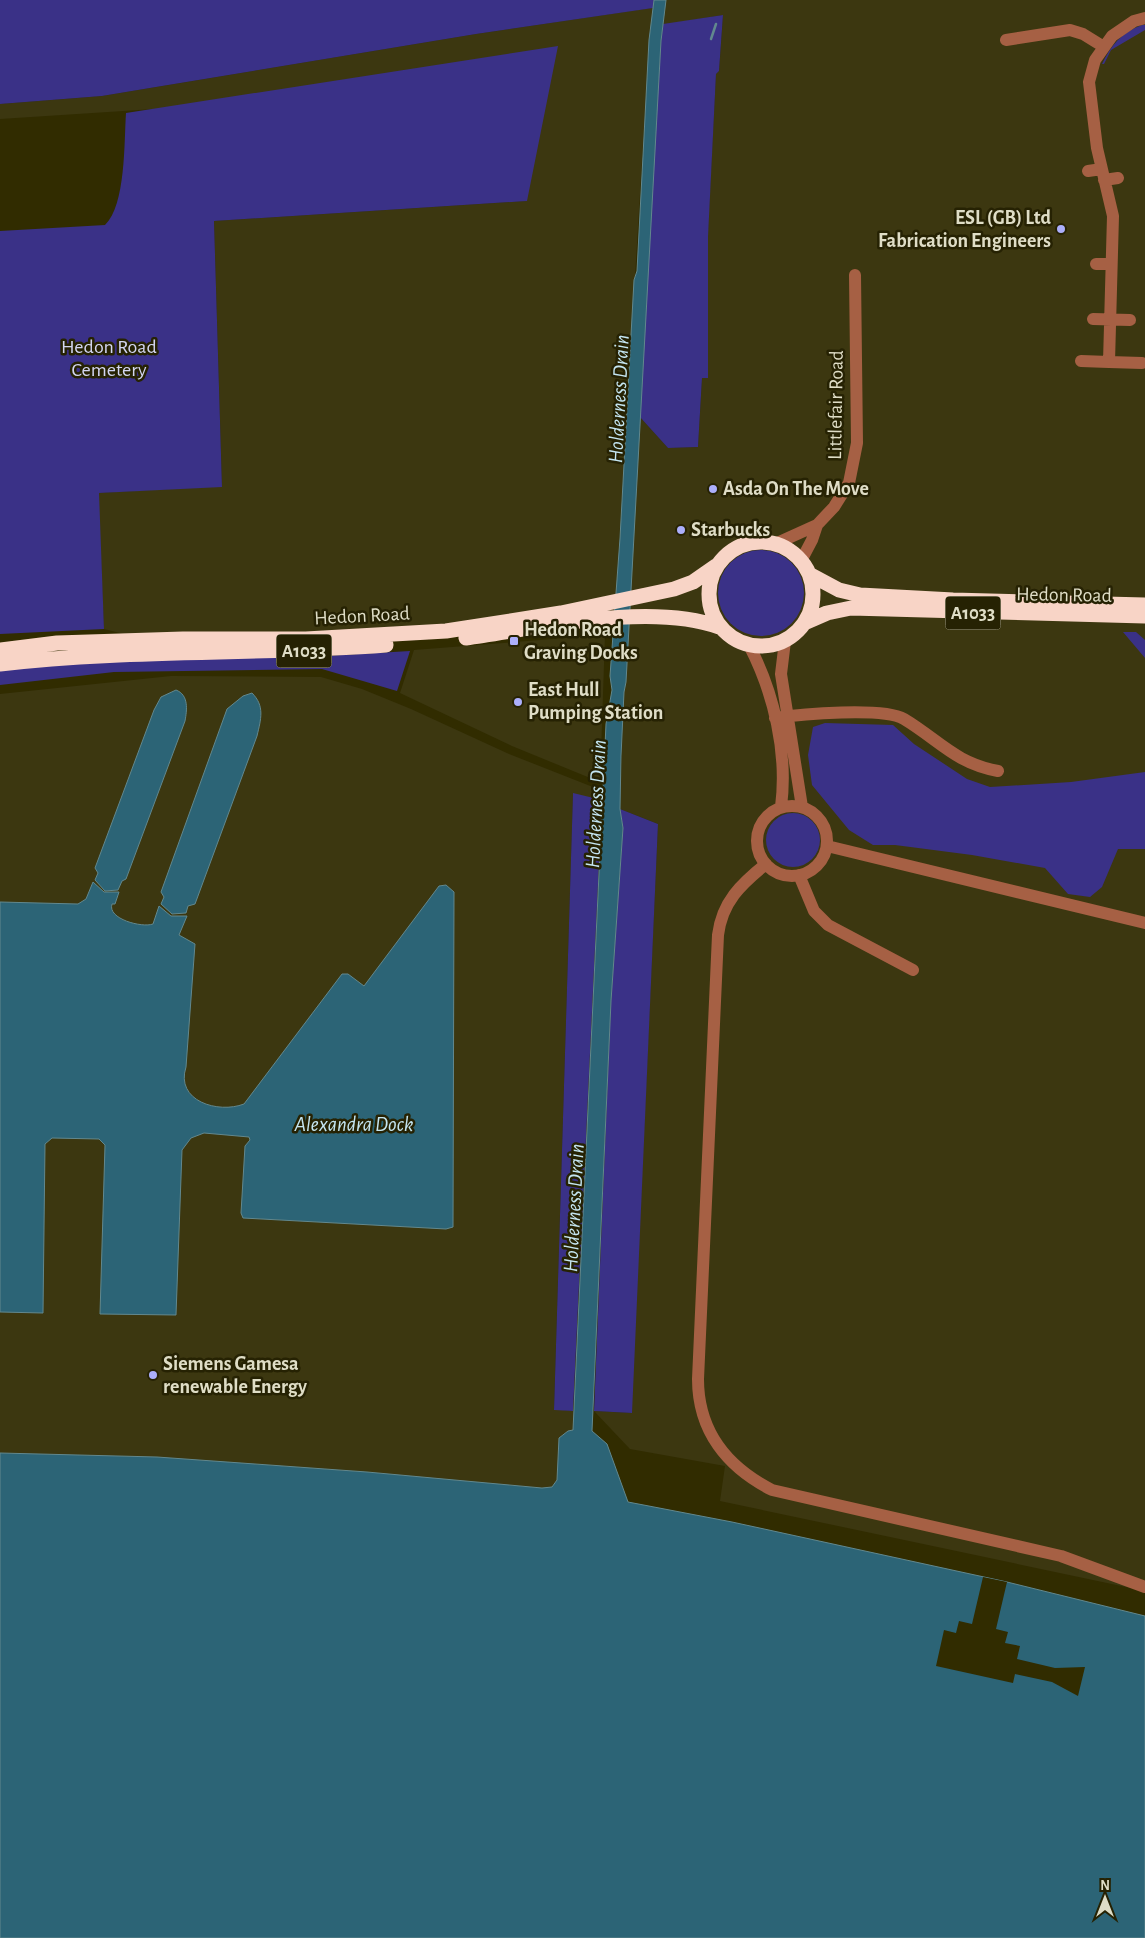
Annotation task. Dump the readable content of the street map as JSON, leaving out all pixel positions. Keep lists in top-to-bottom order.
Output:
{
  "streets": {
    "highway": ["Hedon Road", "A1033"],
    "street": ["Littlefair Road"]
  },
  "crossings": [
    ["Littlefair Road", "Hedon Road"],
    ["Littlefair Road", "A1033"],
    ["Hedon Road", "A1033"]
  ],
  "water": ["Holderness Drain", "Alexandra Dock"],
  "parks": ["Hedon Road Cemetery"],
  "places": {
    "other": [
      "ESL (GB) Ltd Fabrication Engineers",
      "Asda On The Move",
      "Starbucks",
      "East Hull Pumping Station",
      "Siemens Gamesa renewable Energy"
    ],
    "transit": ["Hedon Road Graving Docks"]
  },
  "north": "top"
}
